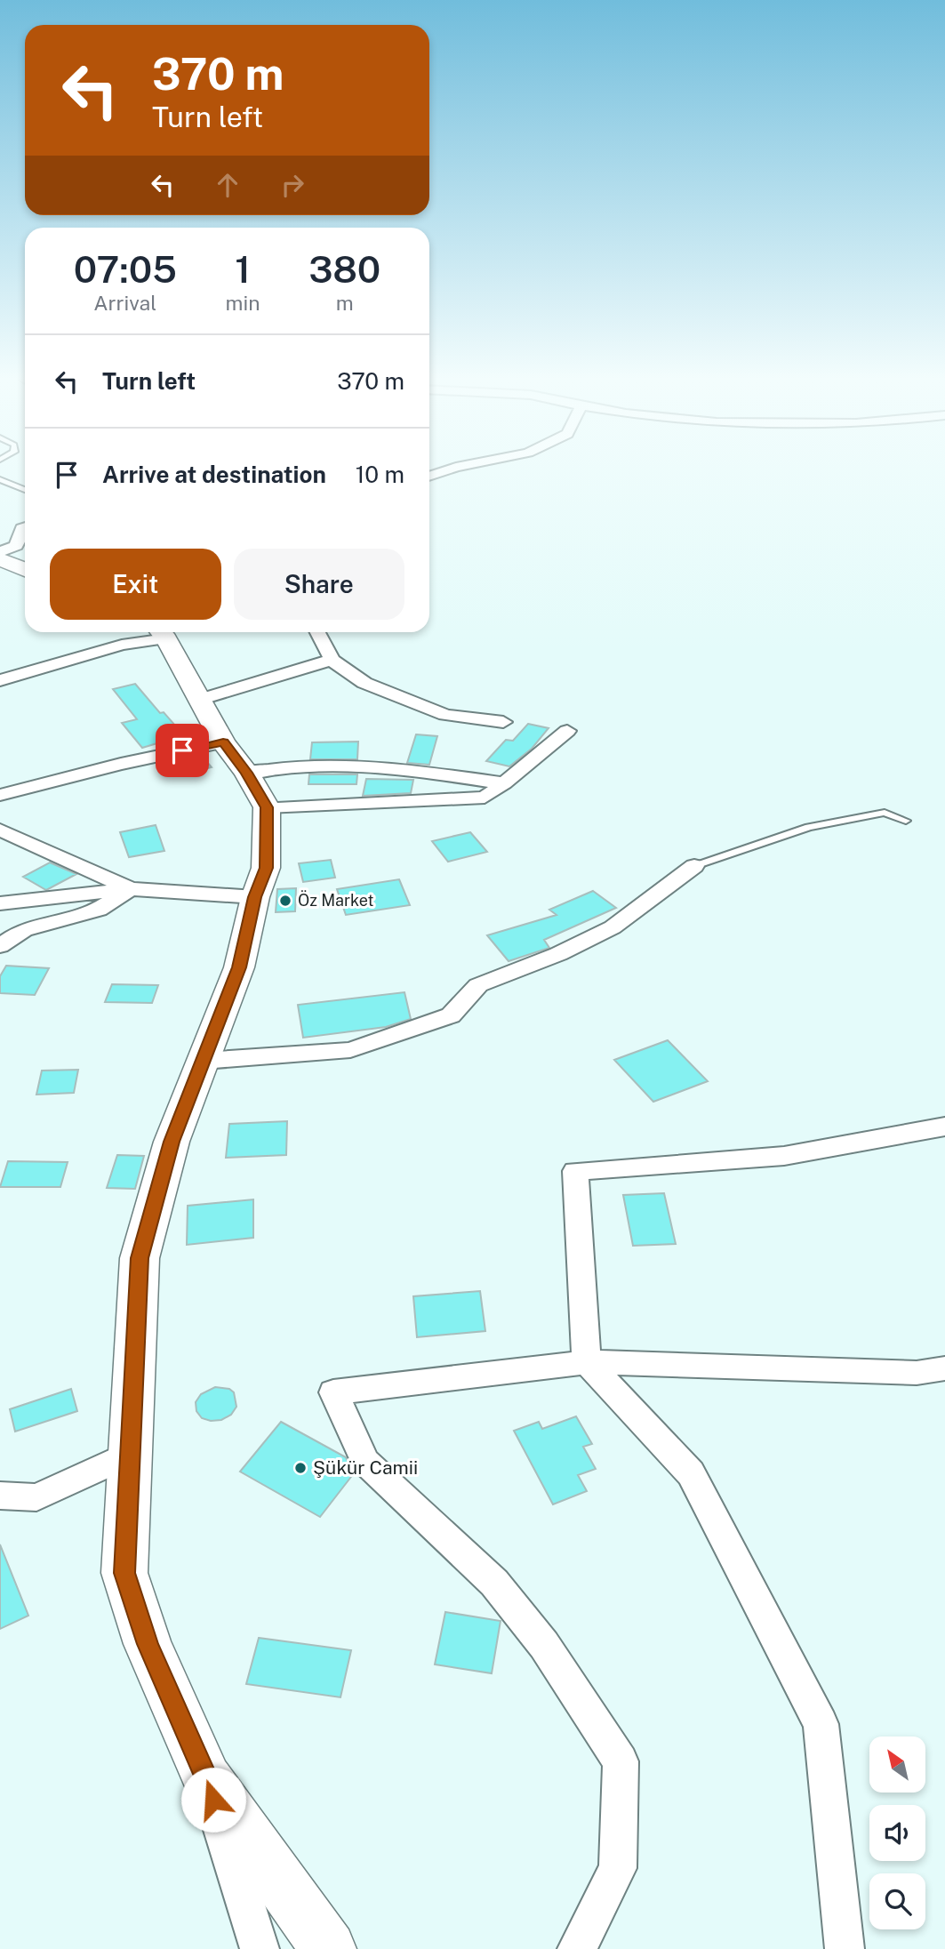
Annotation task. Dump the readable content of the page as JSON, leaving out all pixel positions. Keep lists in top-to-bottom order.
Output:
{
  "places": ["Öz Market", "Şükür Camii"],
  "north": "top left",
  "page": {
    "turn": ["370 m", "Turn left"],
    "eta": [
      "07:05",
      "Arrival",
      "1",
      "min",
      "380",
      "m"
    ],
    "list": [
      {
        "name": "Turn left",
        "value": "370 m"
      },
      {
        "name": "Arrive at destination",
        "value": "10 m"
      }
    ],
    "buttons": ["Exit", "Share"]
  }
}
